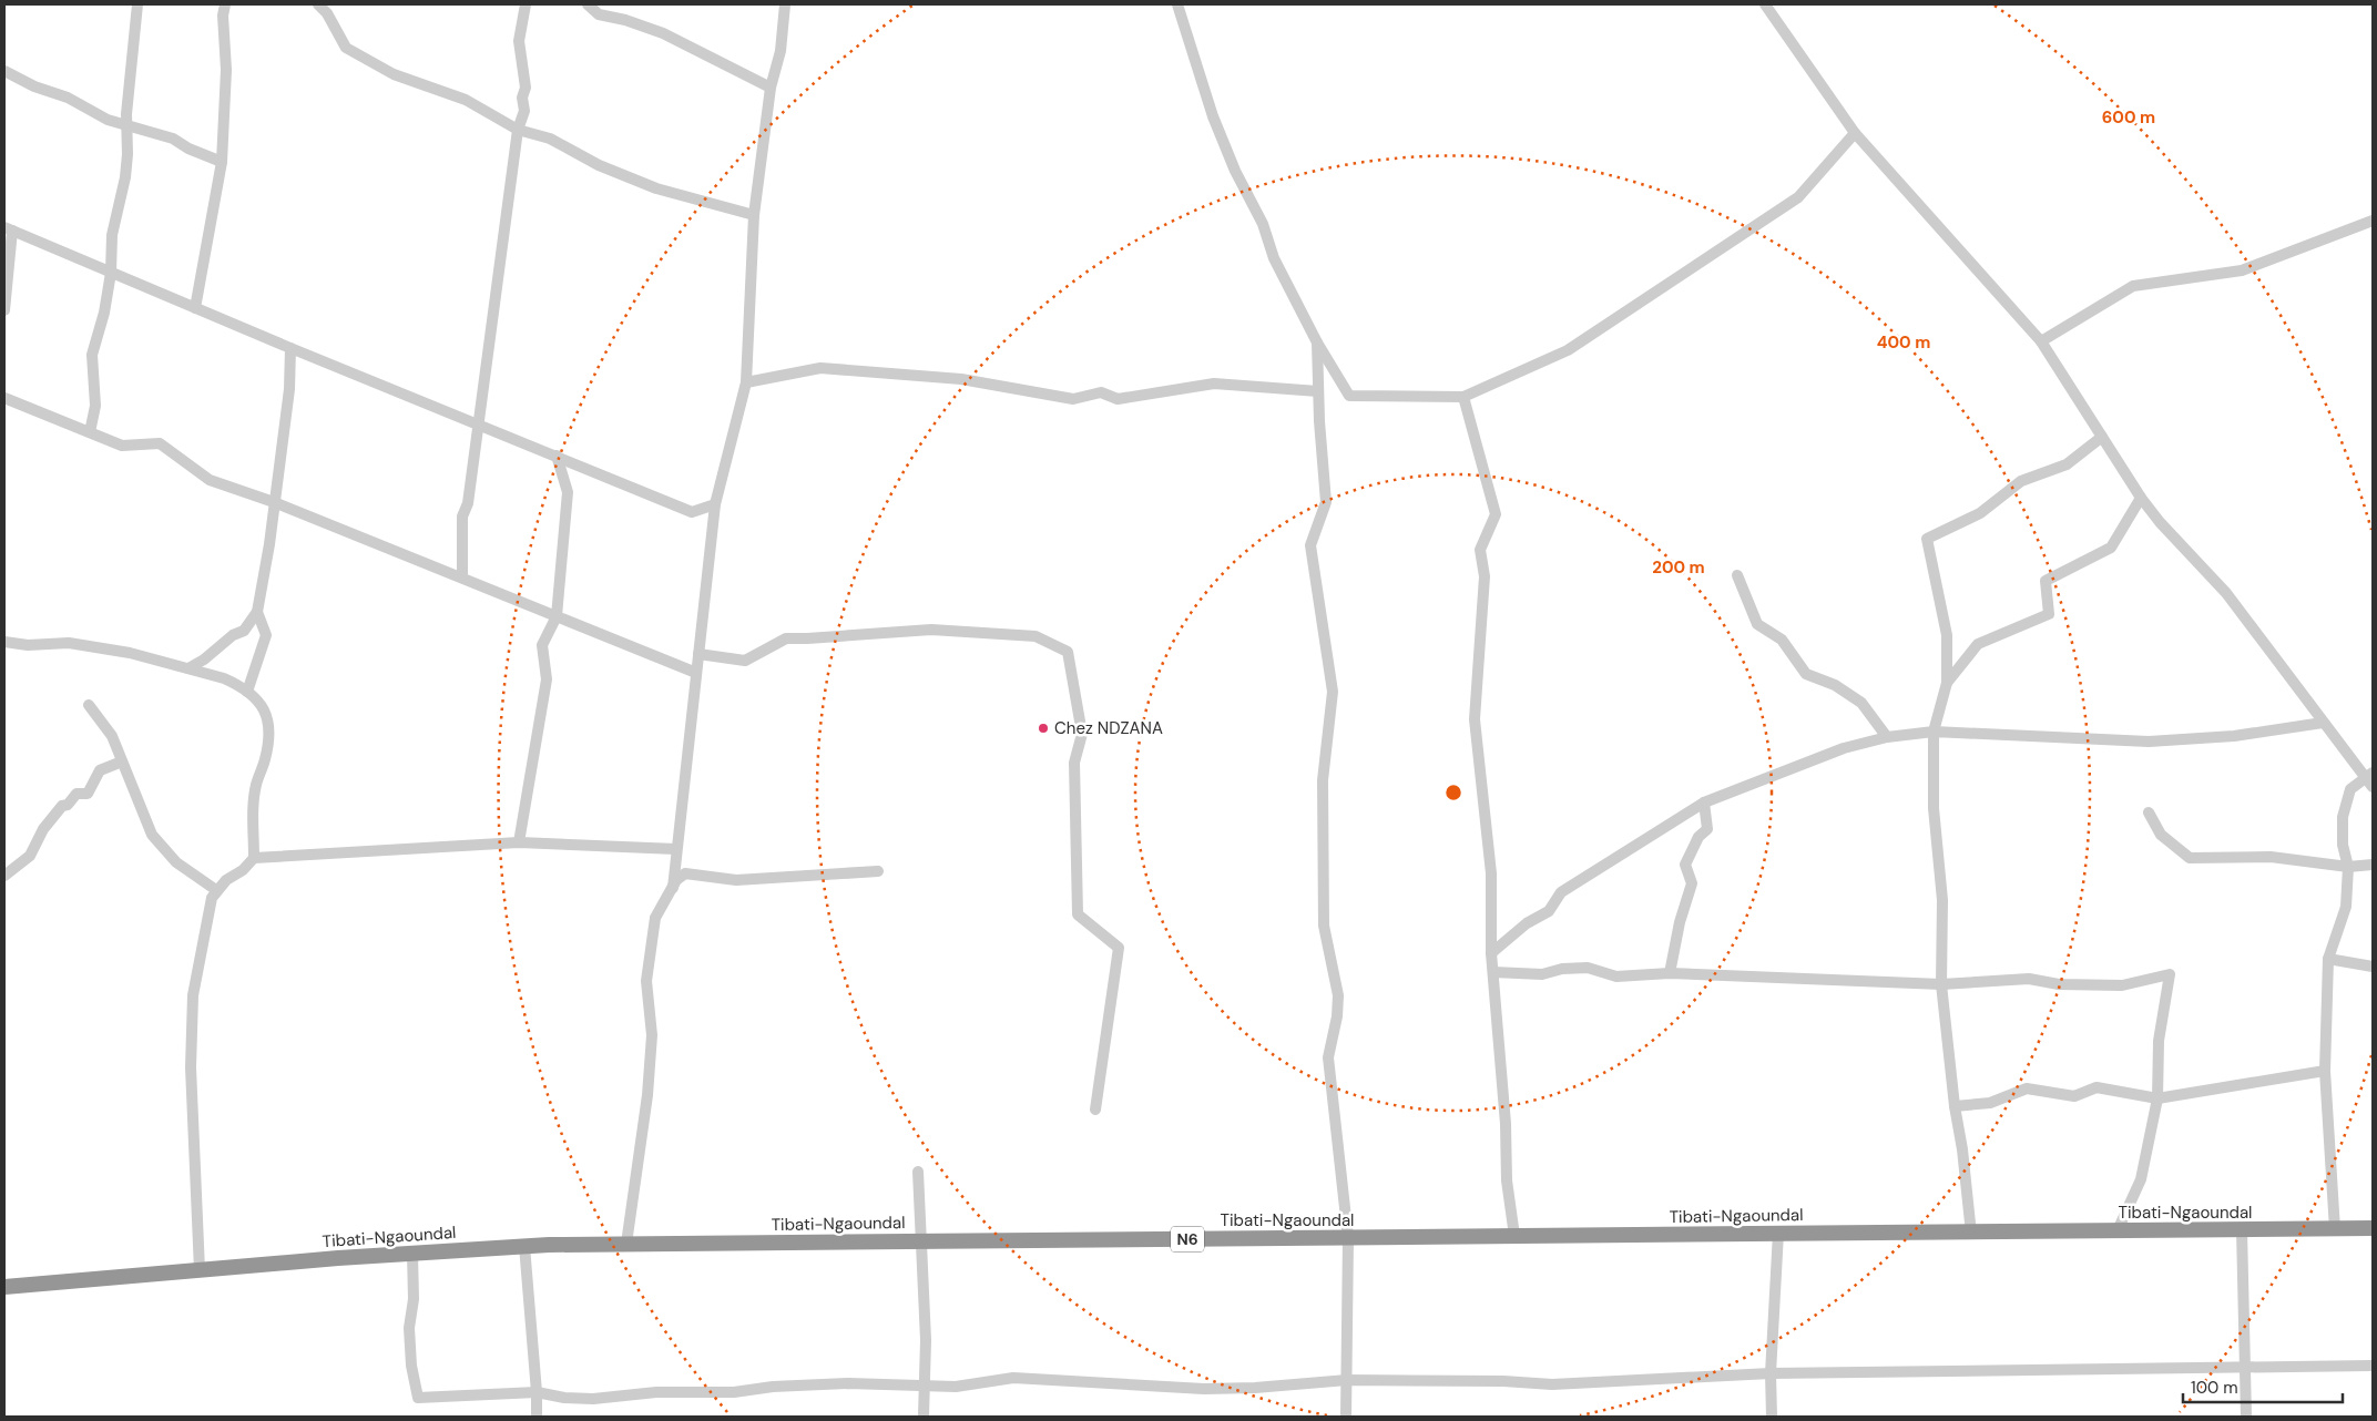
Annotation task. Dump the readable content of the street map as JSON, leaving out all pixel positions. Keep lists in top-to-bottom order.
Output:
{
  "streets": {
    "highway": ["Tibati-Ngaoundal", "N6"]
  },
  "places": ["Chez NDZANA"],
  "scale_bar": "100 m",
  "rings": ["600 m", "400 m", "200 m"]
}
